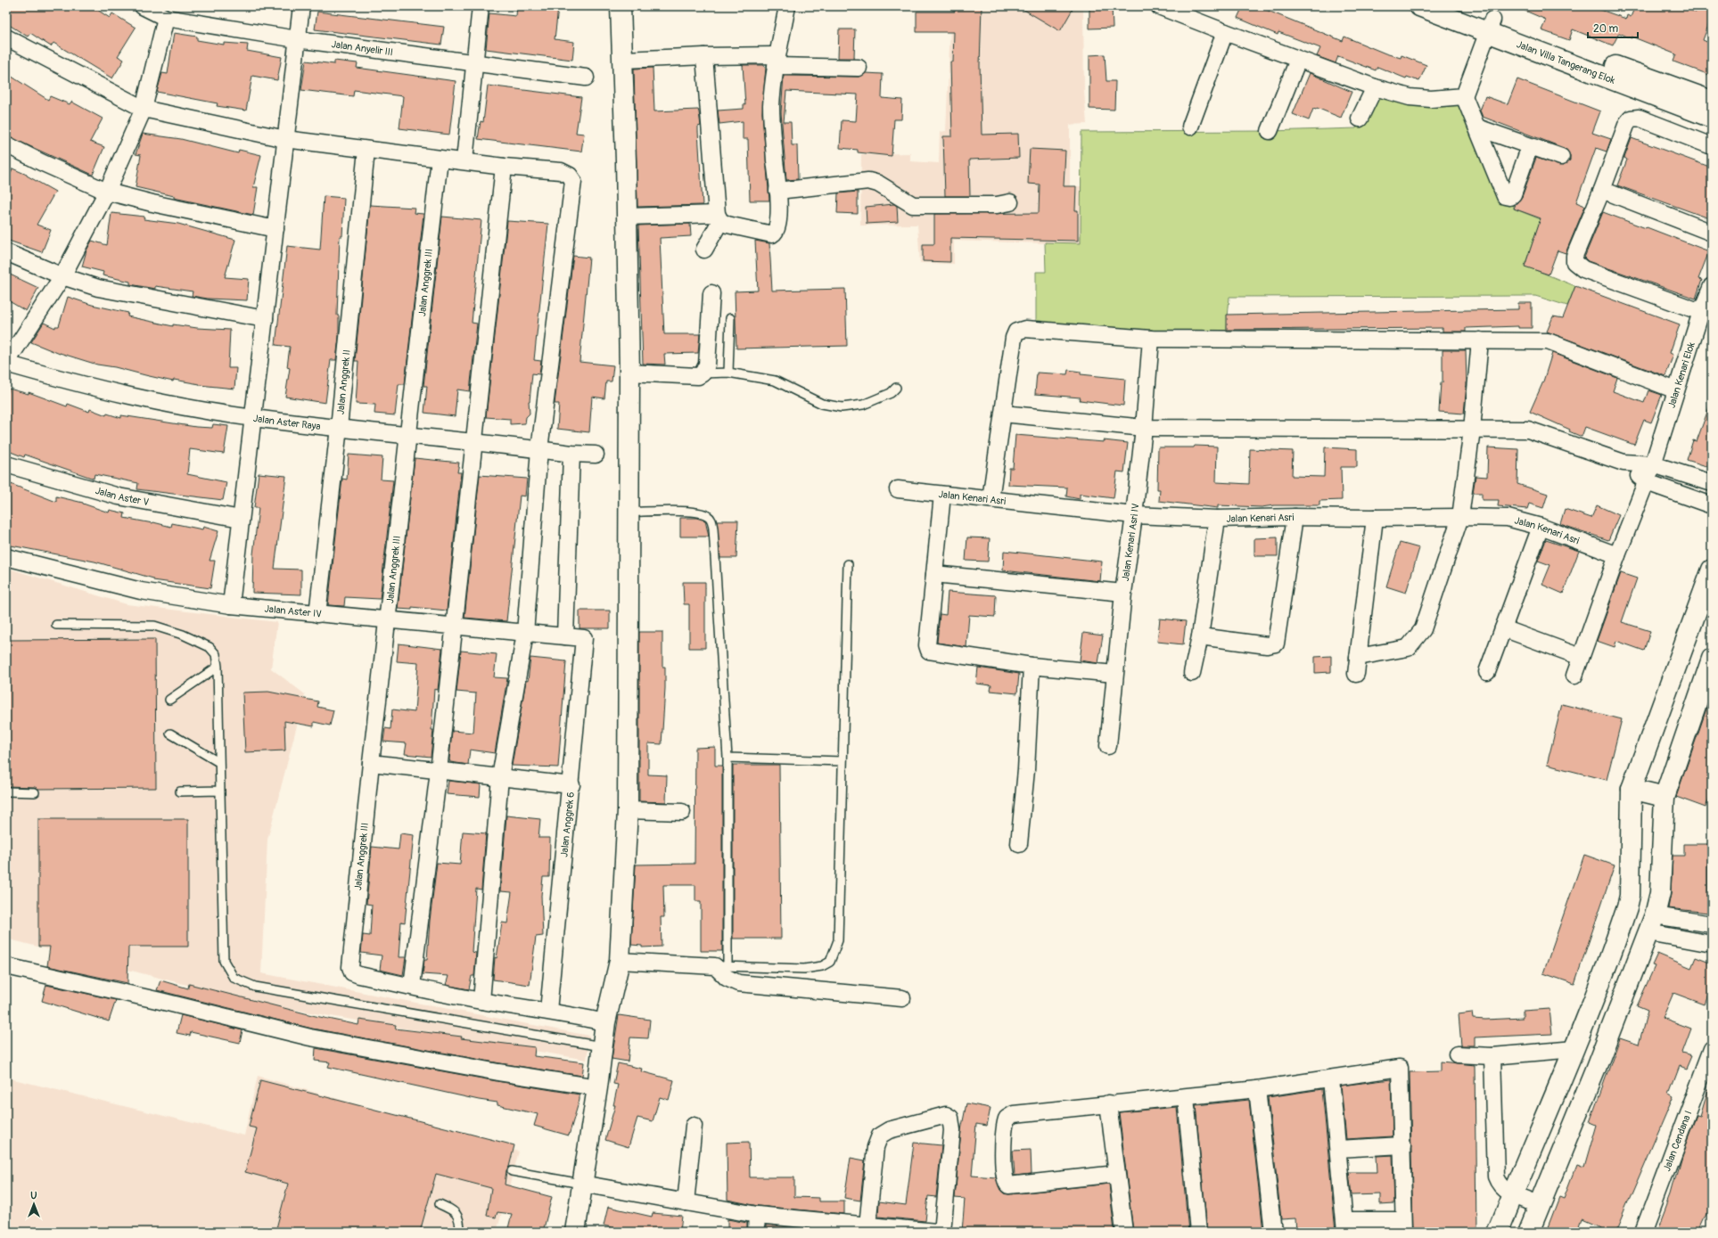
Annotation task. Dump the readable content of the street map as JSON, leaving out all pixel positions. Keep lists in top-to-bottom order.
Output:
{
  "streets": {
    "street": [
      "Jalan Anyelir III",
      "Jalan Villa Tangerang Elok",
      "Jalan Anggrek III",
      "Jalan Kenari Elok",
      "Jalan Anggrek II",
      "Jalan Aster Raya",
      "Jalan Aster V",
      "Jalan Kenari Asri",
      "Jalan Kenari Asri IV",
      "Jalan Aster IV",
      "Jalan Anggrek 6",
      "Jalan Cendana I"
    ]
  },
  "crossings": [
    ["Jalan Anggrek III", "Jalan Aster Raya"],
    ["Jalan Anggrek III", "Jalan Aster IV"],
    ["Jalan Kenari Elok", "Jalan Kenari Asri"],
    ["Jalan Anggrek II", "Jalan Aster Raya"],
    ["Jalan Anggrek II", "Jalan Aster IV"],
    ["Jalan Kenari Asri", "Jalan Kenari Asri IV"],
    ["Jalan Aster IV", "Jalan Anggrek 6"]
  ],
  "scale_bar": "20 m",
  "north": "top"
}
